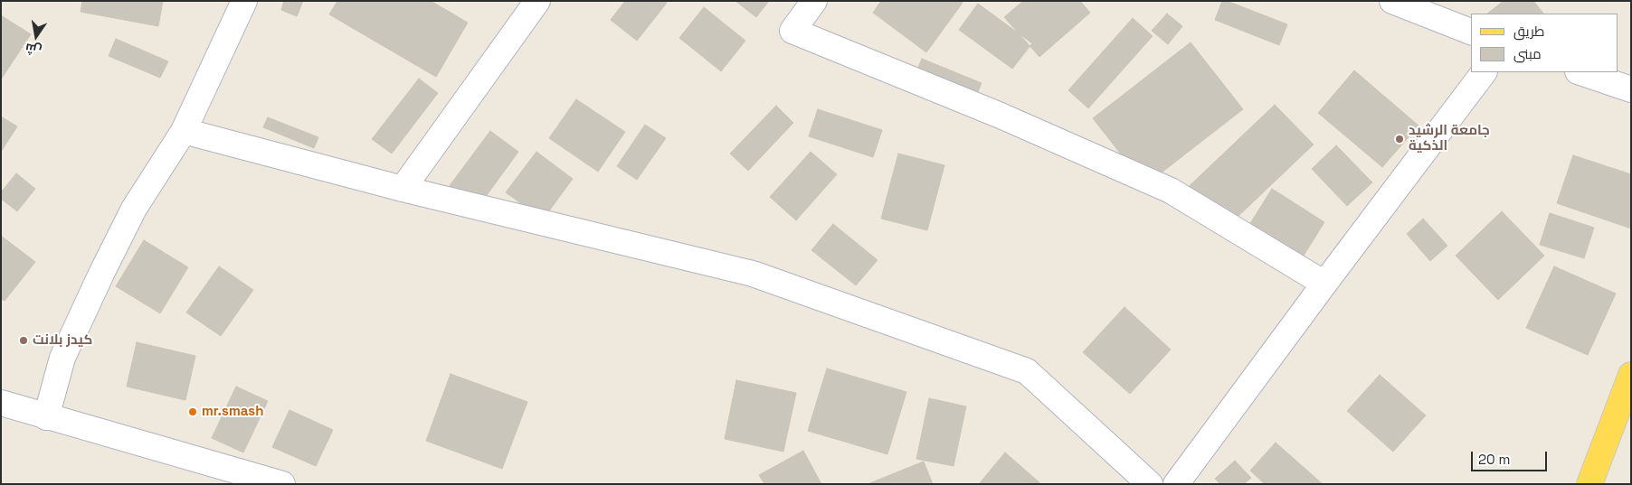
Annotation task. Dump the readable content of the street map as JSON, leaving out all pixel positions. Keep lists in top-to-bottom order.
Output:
{
  "places": ["جامعة الرشيد الذكية", "كيدز بلانت", "mr.smash"],
  "legend": ["طريق", "مبنى"],
  "scale_bar": "20 m",
  "north": "bottom"
}
